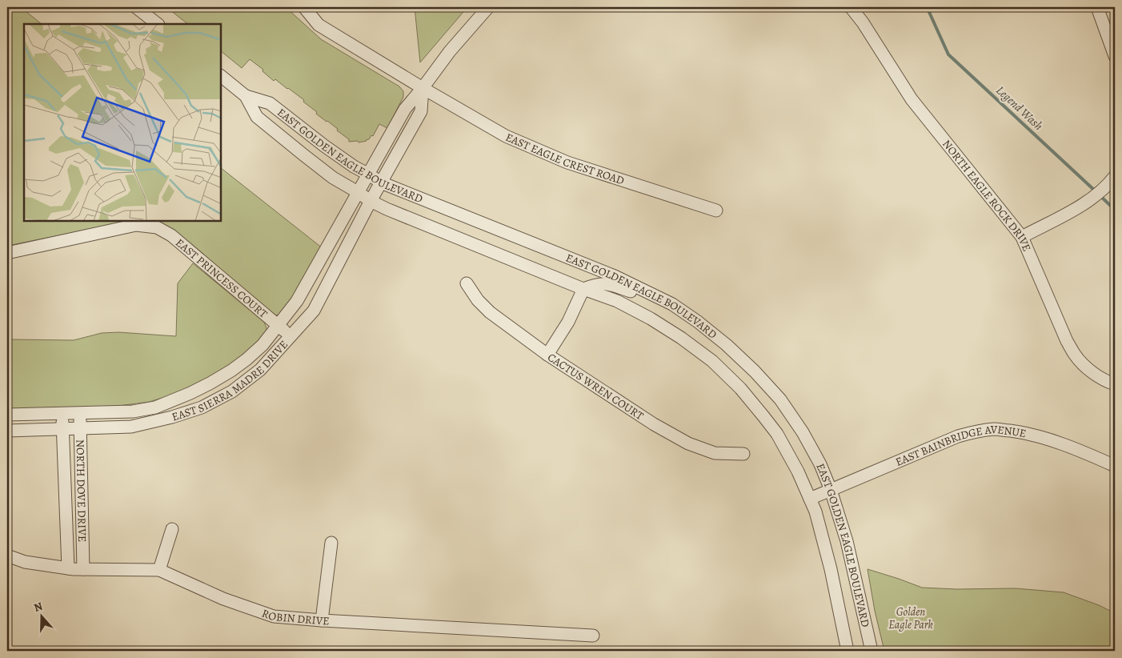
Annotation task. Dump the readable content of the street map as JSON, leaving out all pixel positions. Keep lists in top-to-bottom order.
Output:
{
  "streets": {
    "street": [
      "EAST GOLDEN EAGLE BOULEVARD",
      "EAST EAGLE CREST ROAD",
      "NORTH EAGLE ROCK DRIVE",
      "EAST PRINCESS COURT",
      "EAST SIERRA MADRE DRIVE",
      "CACTUS WREN COURT",
      "EAST BAINBRIDGE AVENUE",
      "NORTH DOVE DRIVE",
      "ROBIN DRIVE"
    ]
  },
  "crossings": [
    ["EAST GOLDEN EAGLE BOULEVARD", "EAST SIERRA MADRE DRIVE"],
    ["EAST GOLDEN EAGLE BOULEVARD", "EAST BAINBRIDGE AVENUE"],
    ["EAST EAGLE CREST ROAD", "EAST SIERRA MADRE DRIVE"],
    ["EAST PRINCESS COURT", "EAST SIERRA MADRE DRIVE"],
    ["EAST SIERRA MADRE DRIVE", "NORTH DOVE DRIVE"],
    ["NORTH DOVE DRIVE", "ROBIN DRIVE"]
  ],
  "water": ["Legend Wash"],
  "parks": ["Golden Eagle Park"],
  "north": "top"
}
